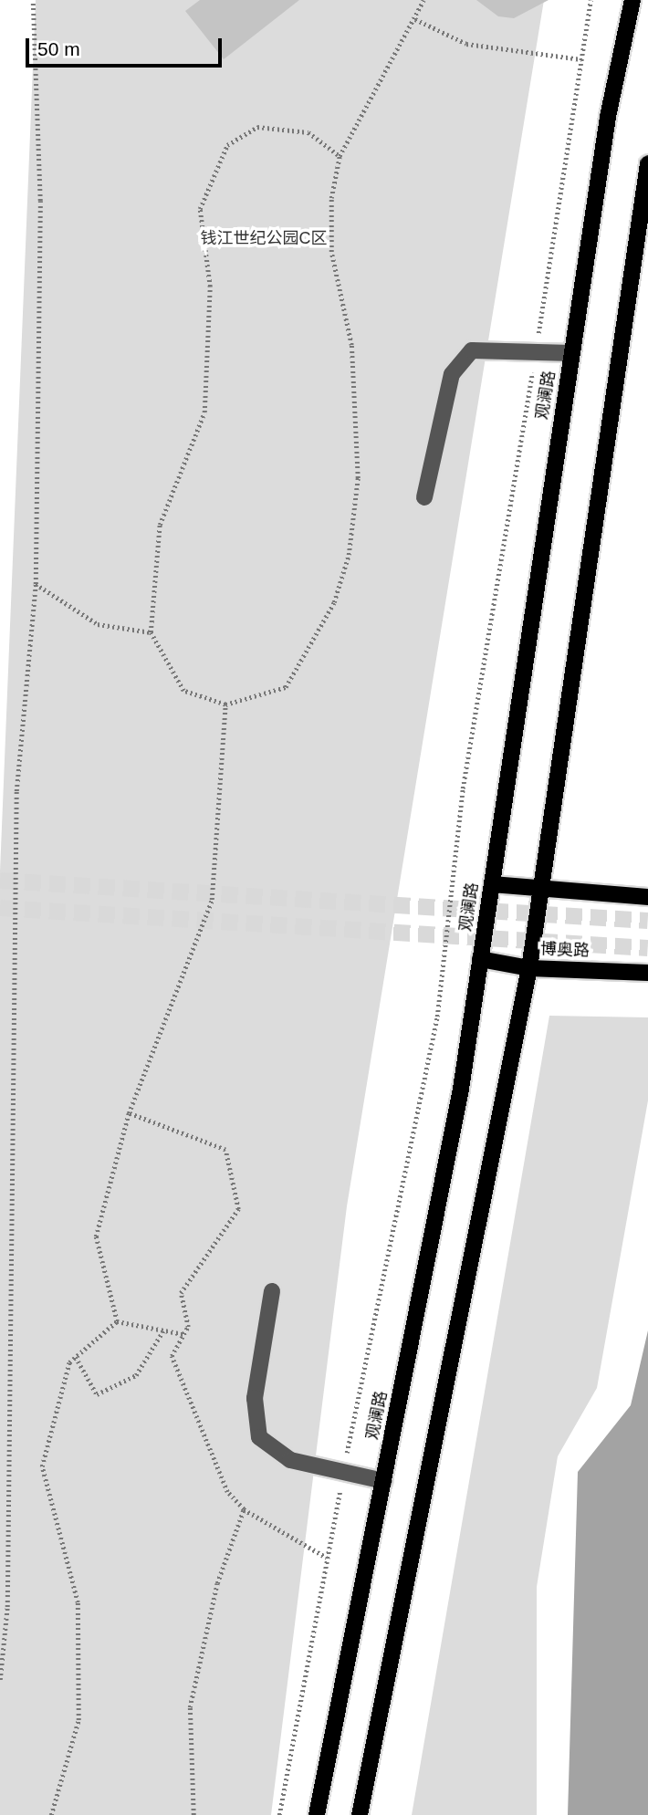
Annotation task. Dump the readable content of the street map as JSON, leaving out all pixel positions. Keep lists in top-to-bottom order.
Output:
{
  "streets": {
    "main road": ["观澜路", "博奥路"]
  },
  "crossings": [
    ["观澜路", "博奥路"]
  ],
  "parks": ["钱江世纪公园C区"],
  "scale_bar": "50 m"
}
